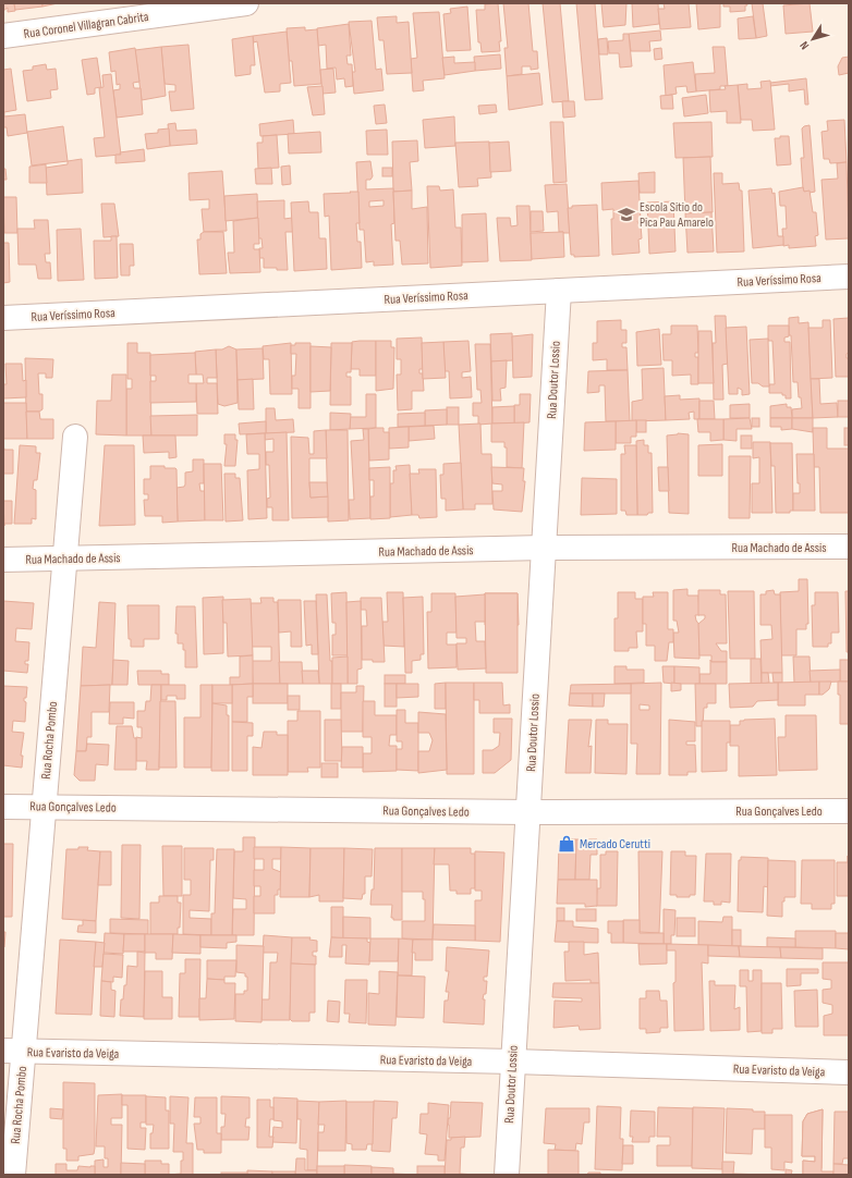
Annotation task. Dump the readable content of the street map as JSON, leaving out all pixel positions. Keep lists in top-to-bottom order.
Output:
{
  "streets": {
    "street": [
      "Rua Coronel Villagran Cabrita",
      "Rua Veríssimo Rosa",
      "Rua Doutor Lossio",
      "Rua Machado de Assis",
      "Rua Rocha Pombo",
      "Rua Gonçalves Ledo",
      "Rua Evaristo da Veiga"
    ]
  },
  "crossings": [
    ["Rua Veríssimo Rosa", "Rua Doutor Lossio"],
    ["Rua Doutor Lossio", "Rua Machado de Assis"],
    ["Rua Doutor Lossio", "Rua Gonçalves Ledo"],
    ["Rua Doutor Lossio", "Rua Evaristo da Veiga"],
    ["Rua Machado de Assis", "Rua Rocha Pombo"],
    ["Rua Rocha Pombo", "Rua Gonçalves Ledo"],
    ["Rua Rocha Pombo", "Rua Evaristo da Veiga"]
  ],
  "places": {
    "school or university": ["Escola Sitio do Pica Pau Amarelo"],
    "shop": ["Mercado Cerutti"]
  },
  "north": "bottom left"
}
